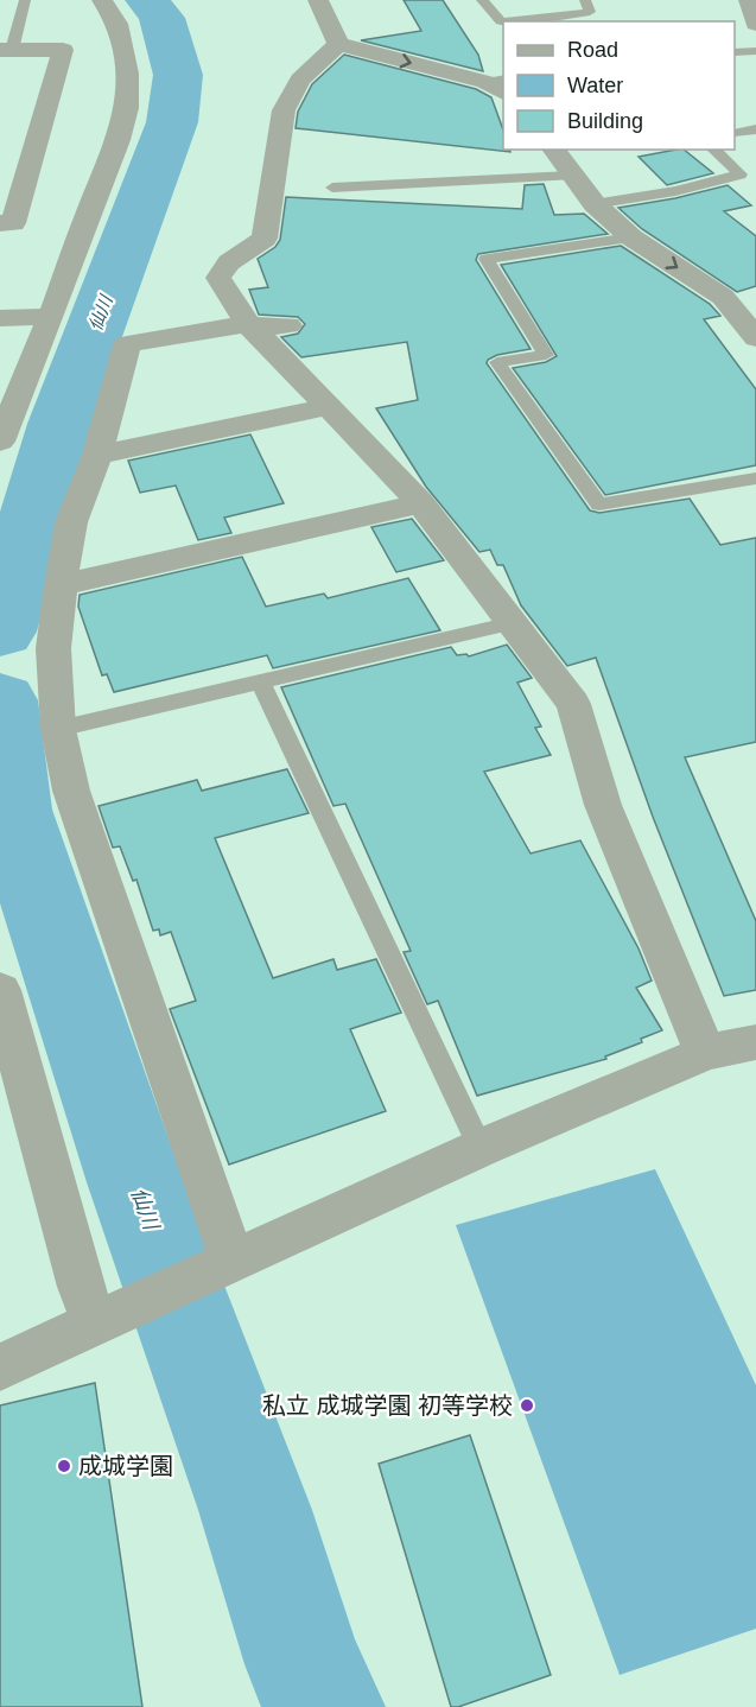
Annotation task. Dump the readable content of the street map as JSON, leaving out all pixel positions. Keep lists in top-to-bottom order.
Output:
{
  "water": ["仙川"],
  "places": ["私立 成城学園 初等学校", "成城学園"],
  "legend": ["Road", "Water", "Building"]
}
